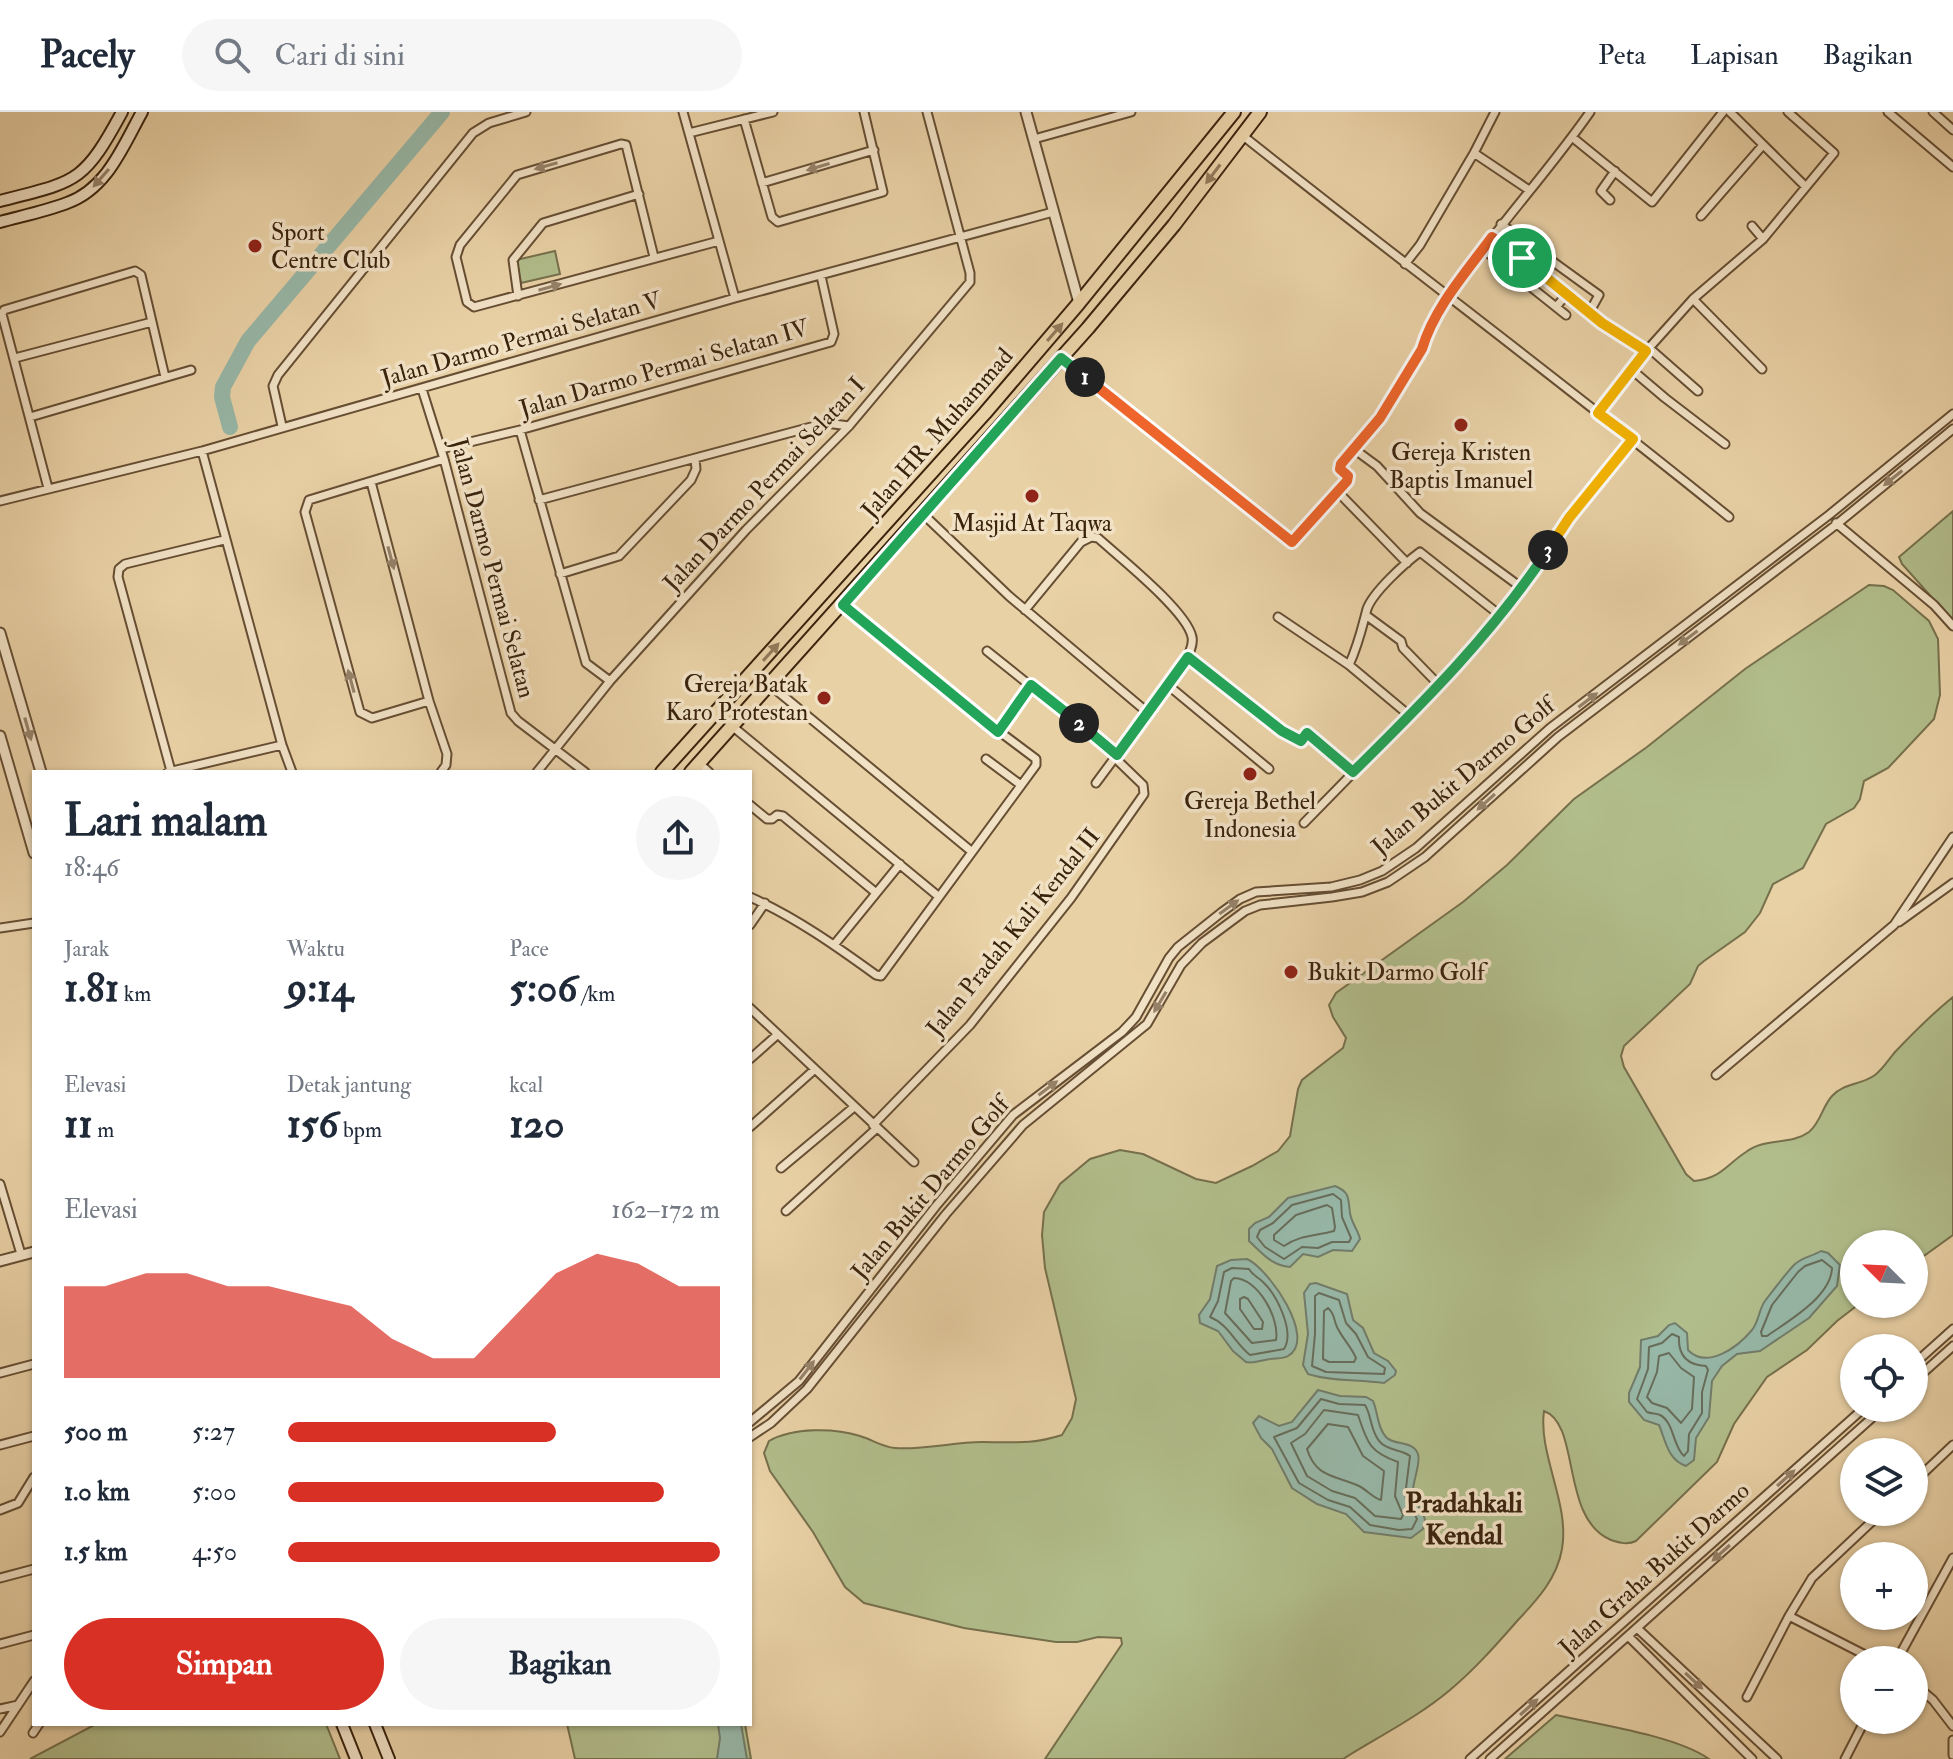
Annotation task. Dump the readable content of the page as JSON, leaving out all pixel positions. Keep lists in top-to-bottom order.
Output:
{
  "streets": {
    "main road": ["Jalan HR. Muhammad"],
    "street": [
      "Jalan Darmo Permai Selatan V",
      "Jalan Darmo Permai Selatan IV",
      "Jalan Darmo Permai Selatan I",
      "Jalan Darmo Permai Selatan",
      "Jalan Bukit Darmo Golf",
      "Jalan Pradah Kali Kendal II",
      "Jalan Graha Bukit Darmo"
    ]
  },
  "crossings": [
    ["Jalan Darmo Permai Selatan V", "Jalan Darmo Permai Selatan IV"],
    ["Jalan Darmo Permai Selatan V", "Jalan Darmo Permai Selatan I"],
    ["Jalan Darmo Permai Selatan V", "Jalan Darmo Permai Selatan"],
    ["Jalan Darmo Permai Selatan IV", "Jalan Darmo Permai Selatan"],
    ["Jalan Darmo Permai Selatan I", "Jalan Darmo Permai Selatan"]
  ],
  "districts": ["Pradahkali Kendal"],
  "places": [
    "Sport Centre Club",
    "Gereja Kristen Baptis Imanuel",
    "Masjid At Taqwa",
    "Gereja Batak Karo Protestan",
    "Gereja Bethel Indonesia",
    "Bukit Darmo Golf"
  ],
  "north": "top left",
  "page": {
    "header": "Pacely",
    "search": "Cari di sini",
    "nav": ["Peta", "Lapisan", "Bagikan"],
    "pins": ["1", "3", "2"],
    "heading": ["Lari malam", "18:46"],
    "stats": [
      ["Jarak", "1.81 km"],
      ["Waktu", "9:14"],
      ["Pace", "5:06 /km"],
      ["Elevasi", "11 m"],
      ["Detak jantung", "156 bpm"],
      ["kcal", "120"]
    ],
    "chart": ["Elevasi", "162–172 m"],
    "map_buttons": ["+", "−"],
    "list": [
      {
        "name": "500 m",
        "note": "5:27"
      },
      {
        "name": "1.0 km",
        "note": "5:00"
      },
      {
        "name": "1.5 km",
        "note": "4:50"
      }
    ],
    "buttons": ["Simpan", "Bagikan"]
  }
}
